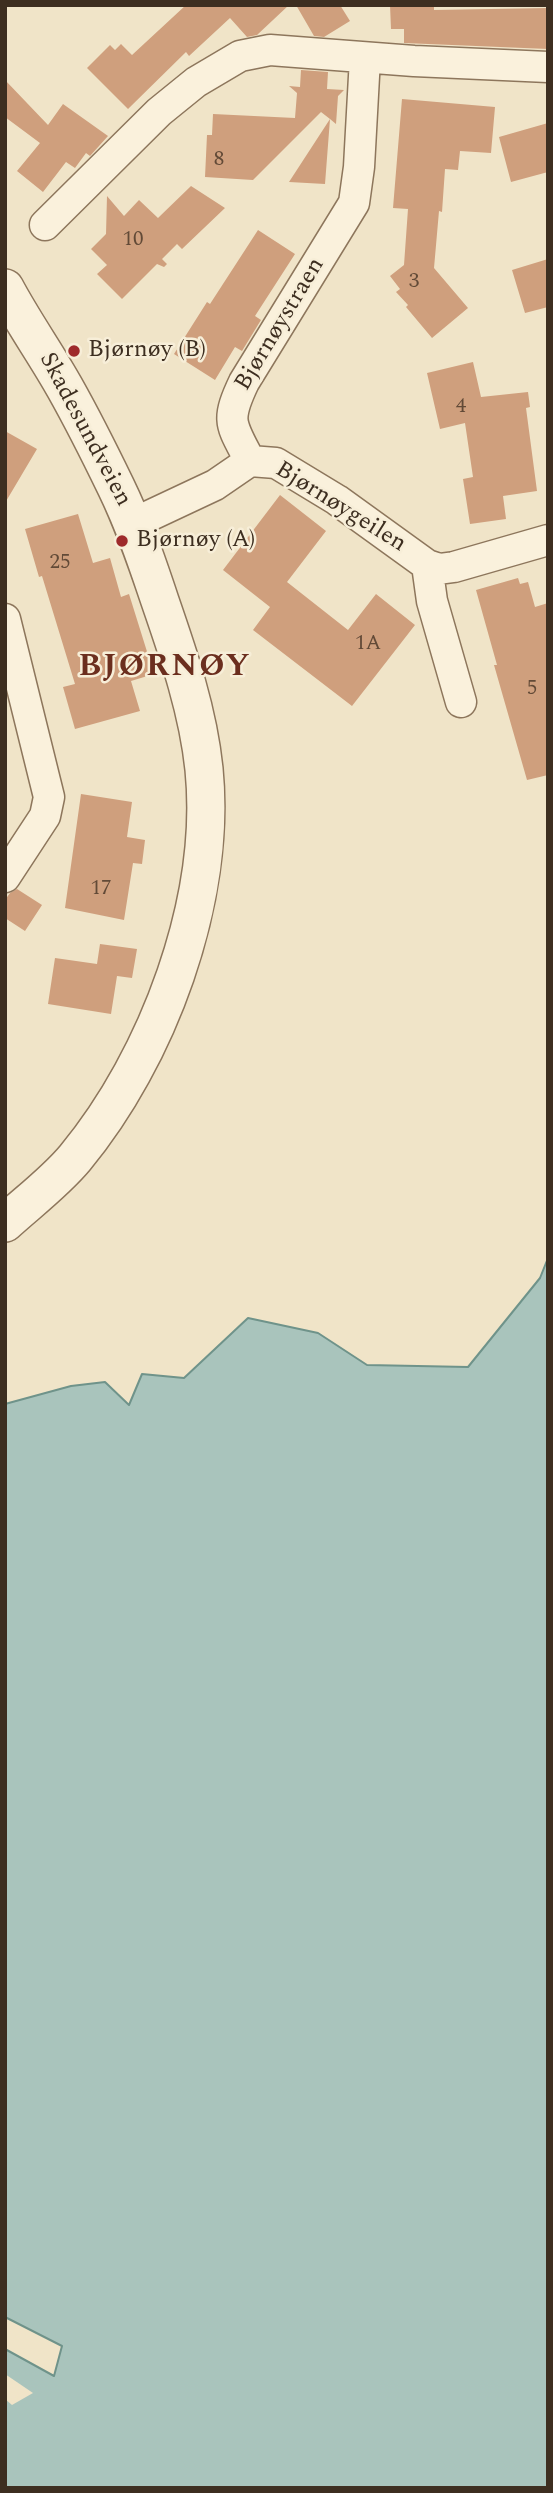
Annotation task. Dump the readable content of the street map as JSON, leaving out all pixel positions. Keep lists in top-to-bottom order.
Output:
{
  "streets": {
    "street": ["Bjørnøystraen", "Skadesundveien", "Bjørnøygeilen"]
  },
  "crossings": [
    ["Bjørnøystraen", "Bjørnøygeilen"]
  ],
  "districts": ["BJØRNØY"],
  "places": ["Bjørnøy (B)", "Bjørnøy (A)"],
  "house_numbers": [
    "8",
    "10",
    "3",
    "4",
    "25",
    "1A",
    "5",
    "17"
  ]
}
